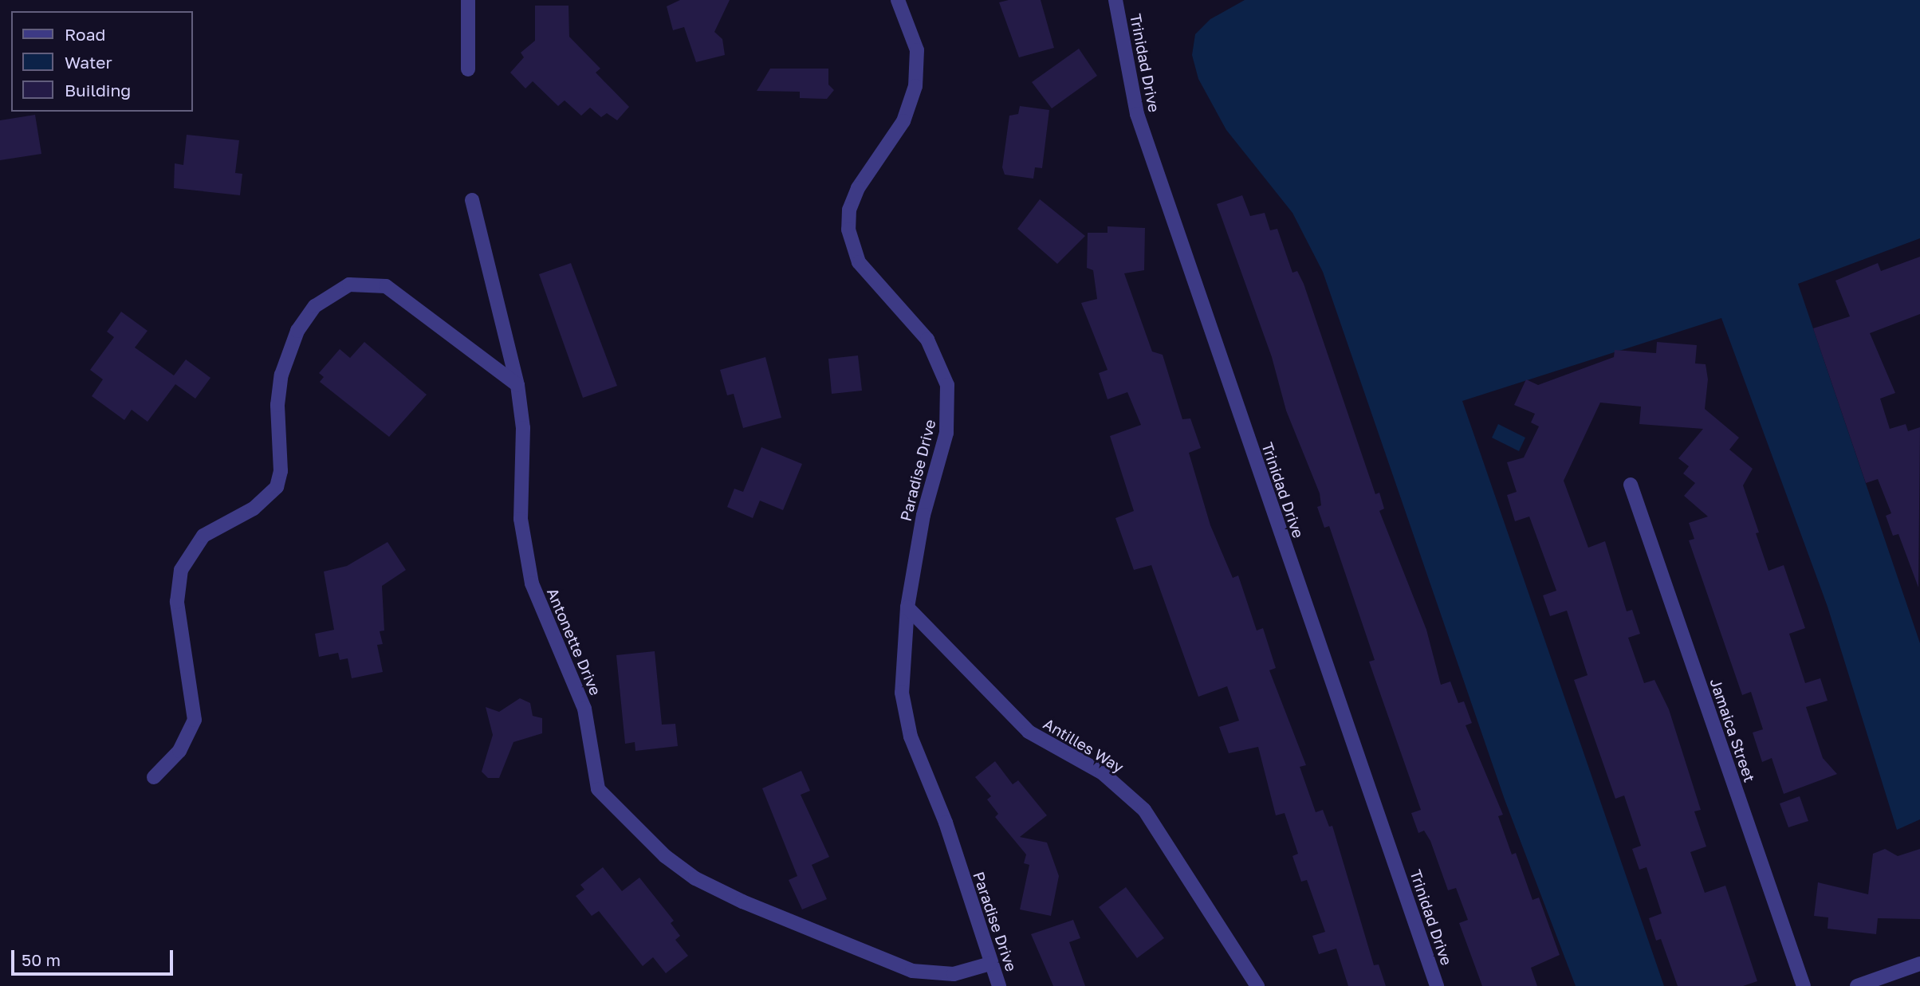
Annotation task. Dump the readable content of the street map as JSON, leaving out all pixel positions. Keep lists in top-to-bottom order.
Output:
{
  "streets": {
    "street": [
      "Trinidad Drive",
      "Paradise Drive",
      "Antonette Drive",
      "Jamaica Street",
      "Antilles Way"
    ]
  },
  "crossings": [
    ["Paradise Drive", "Antonette Drive"],
    ["Paradise Drive", "Antilles Way"]
  ],
  "legend": ["Road", "Water", "Building"],
  "scale_bar": "50 m"
}
